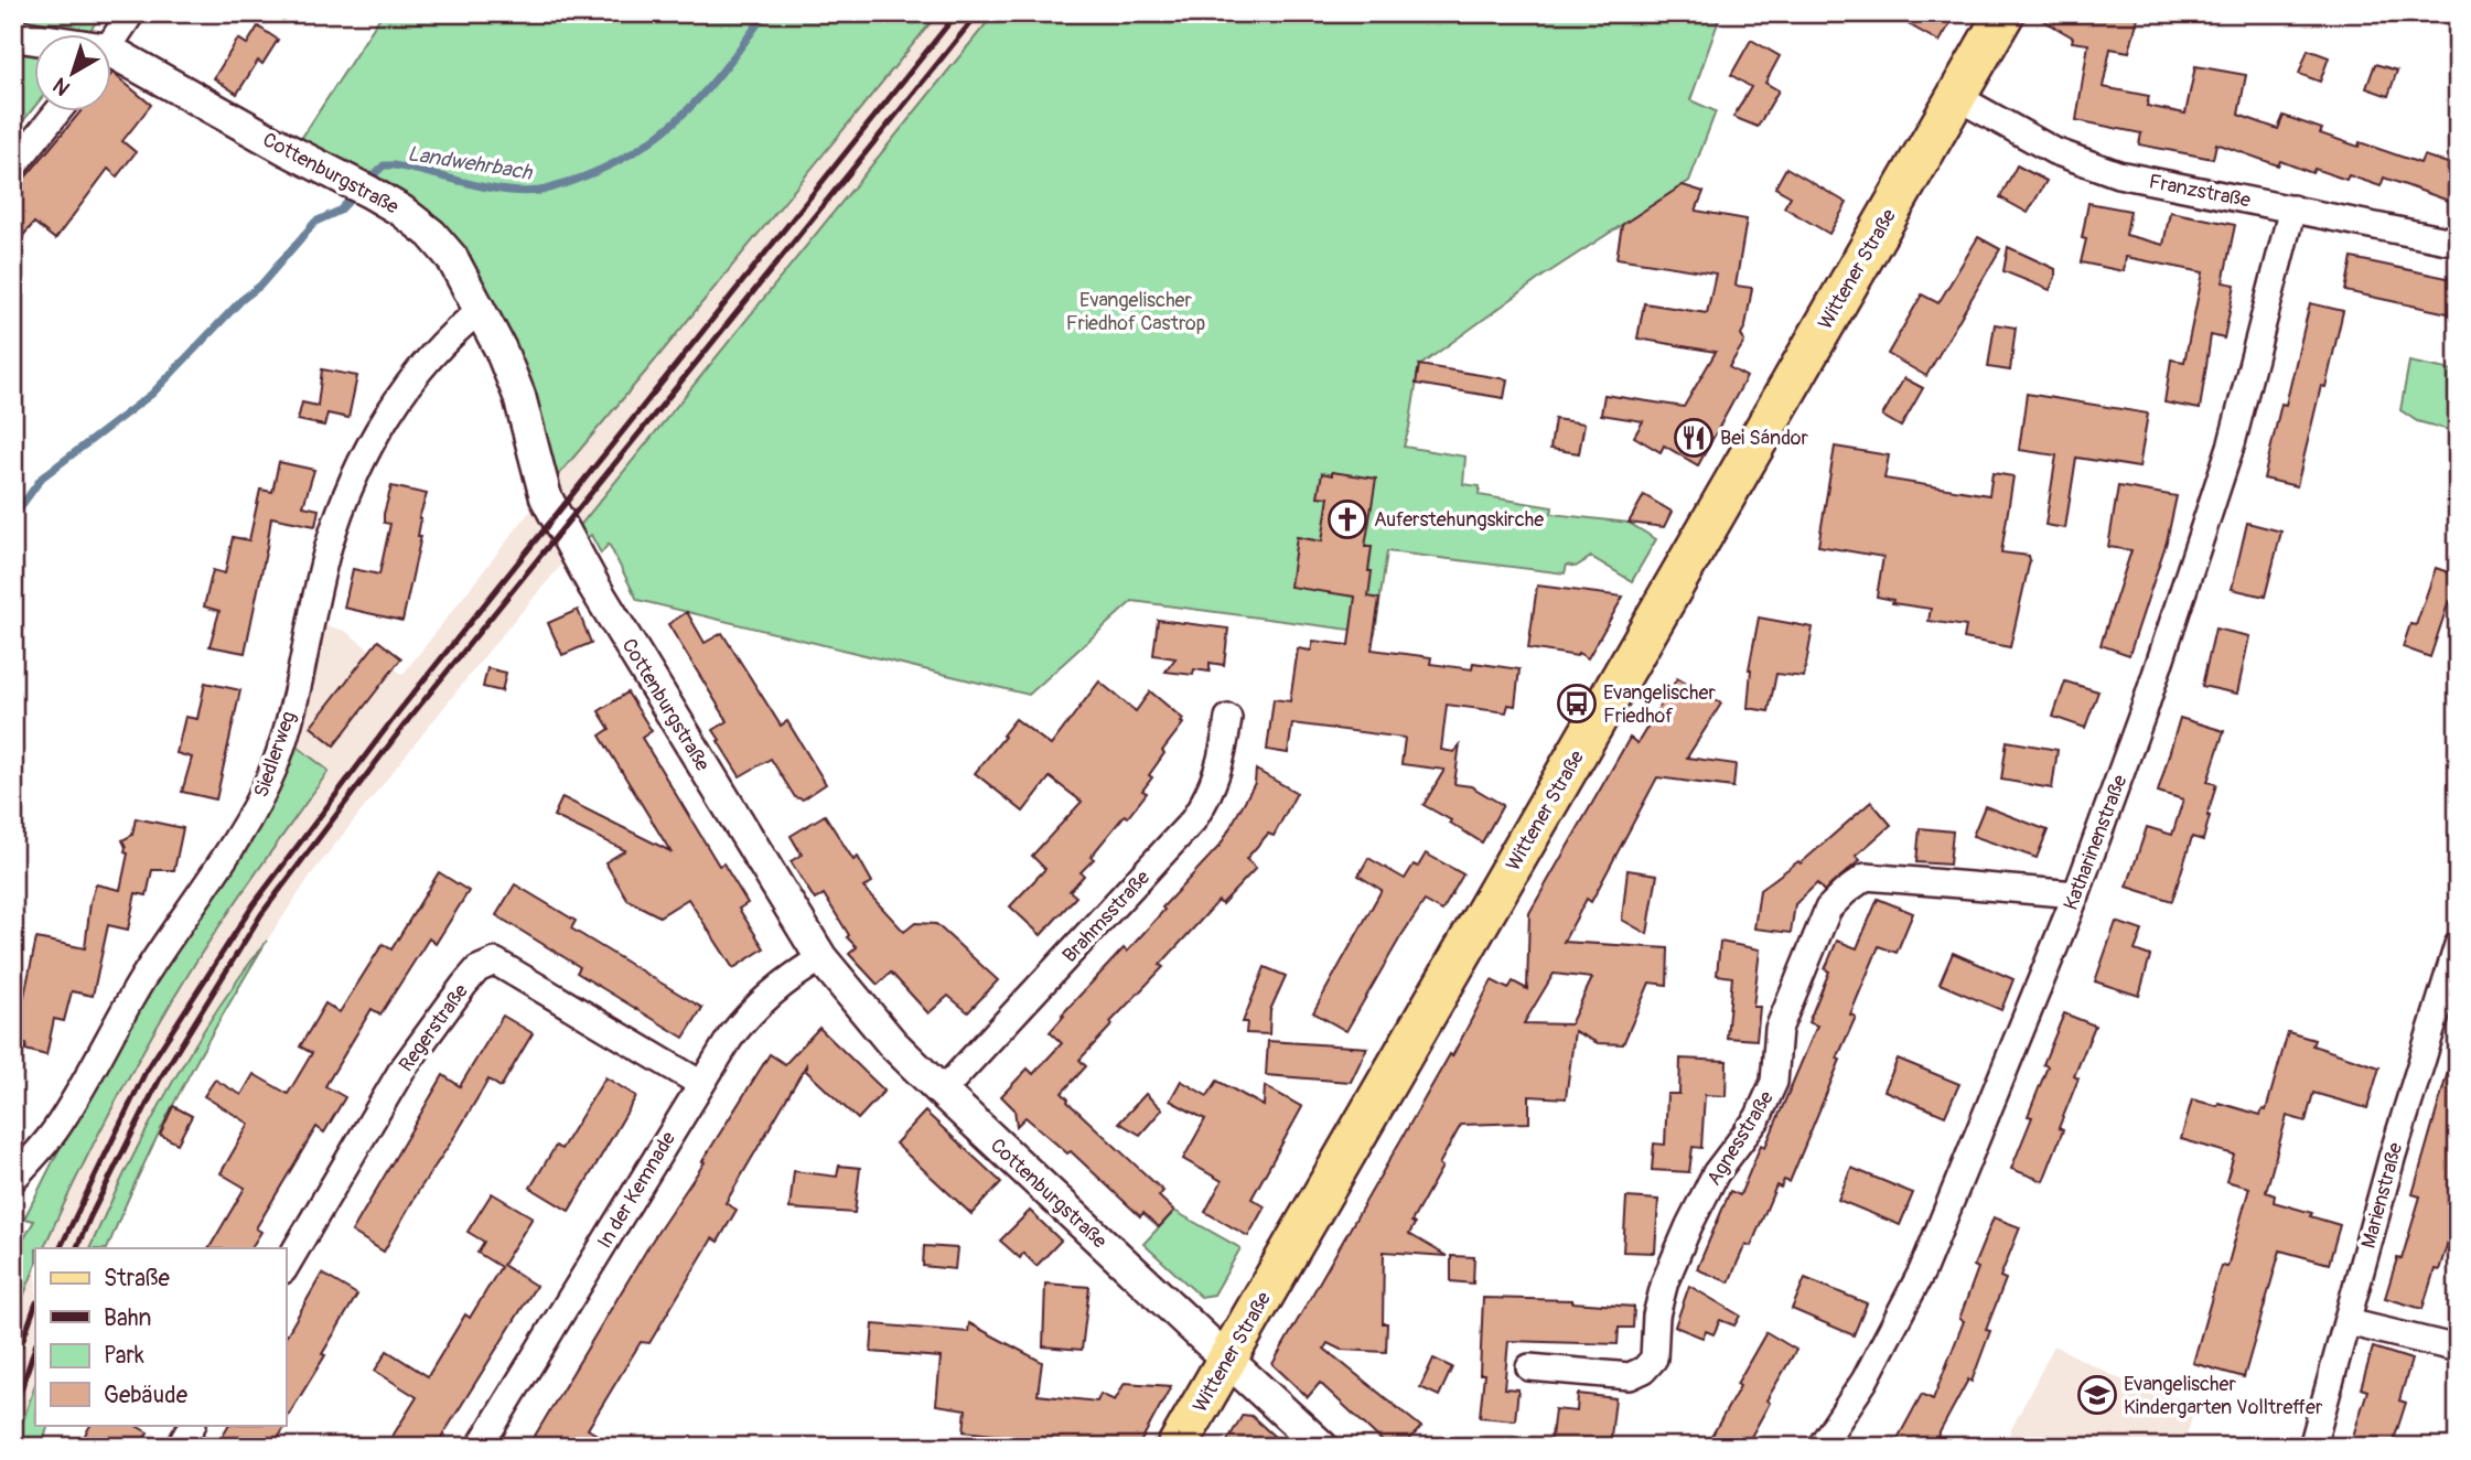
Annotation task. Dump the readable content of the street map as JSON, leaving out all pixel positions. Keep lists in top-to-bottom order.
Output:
{
  "streets": {
    "main road": ["Wittener Straße"],
    "street": [
      "Cottenburgstraße",
      "Franzstraße",
      "Siedlerweg",
      "Katharinenstraße",
      "Brahmsstraße",
      "Regerstraße",
      "Agnesstraße",
      "In der Kemnade",
      "Marienstraße"
    ]
  },
  "crossings": [
    ["Cottenburgstraße", "Wittener Straße"],
    ["Cottenburgstraße", "Siedlerweg"],
    ["Cottenburgstraße", "Brahmsstraße"],
    ["Cottenburgstraße", "In der Kemnade"],
    ["Franzstraße", "Wittener Straße"],
    ["Franzstraße", "Katharinenstraße"],
    ["Katharinenstraße", "Agnesstraße"],
    ["Regerstraße", "In der Kemnade"]
  ],
  "water": ["Landwehrbach"],
  "parks": ["Evangelischer Friedhof Castrop"],
  "places": {
    "restaurant": ["Bei Sándor"],
    "church": ["Auferstehungskirche"],
    "bus stop": ["Evangelischer Friedhof"],
    "school or university": ["Evangelischer Kindergarten Volltreffer"]
  },
  "legend": [
    "Straße",
    "Bahn",
    "Park",
    "Gebäude"
  ],
  "north": "bottom left"
}
